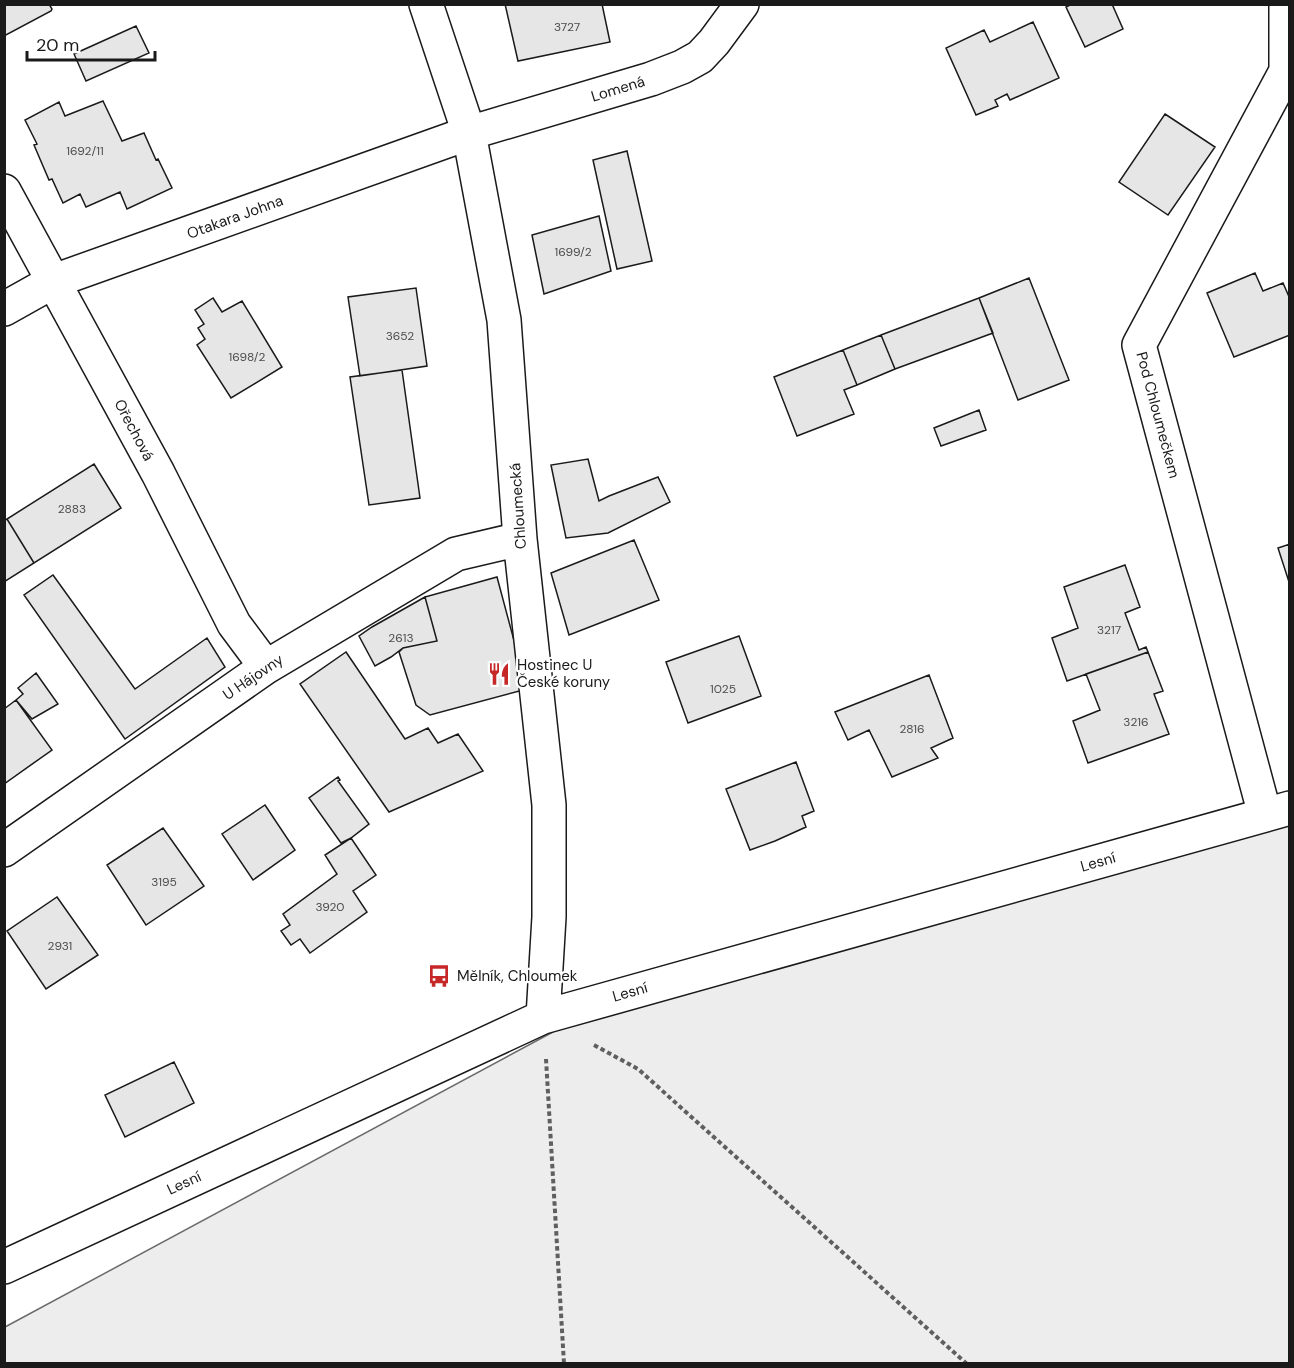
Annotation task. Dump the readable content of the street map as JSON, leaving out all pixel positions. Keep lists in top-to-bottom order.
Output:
{
  "streets": {
    "street": [
      "Lomená",
      "Otakara Johna",
      "Pod Chloumečkem",
      "Ořechová",
      "Chloumecká",
      "U Hájovny",
      "Lesní"
    ]
  },
  "crossings": [
    ["Lomená", "Otakara Johna"],
    ["Lomená", "Chloumecká"],
    ["Otakara Johna", "Ořechová"],
    ["Otakara Johna", "Chloumecká"],
    ["Pod Chloumečkem", "Lesní"],
    ["Ořechová", "U Hájovny"],
    ["Chloumecká", "U Hájovny"],
    ["Chloumecká", "Lesní"]
  ],
  "places": {
    "restaurant": ["Hostinec U České koruny"],
    "bus stop": ["Mělník, Chloumek"]
  },
  "house_numbers": [
    "3727",
    "1692/11",
    "1699/2",
    "3652",
    "1698/2",
    "2883",
    "3217",
    "2613",
    "1025",
    "3216",
    "2816",
    "3195",
    "3920",
    "2931"
  ],
  "scale_bar": "20 m"
}
